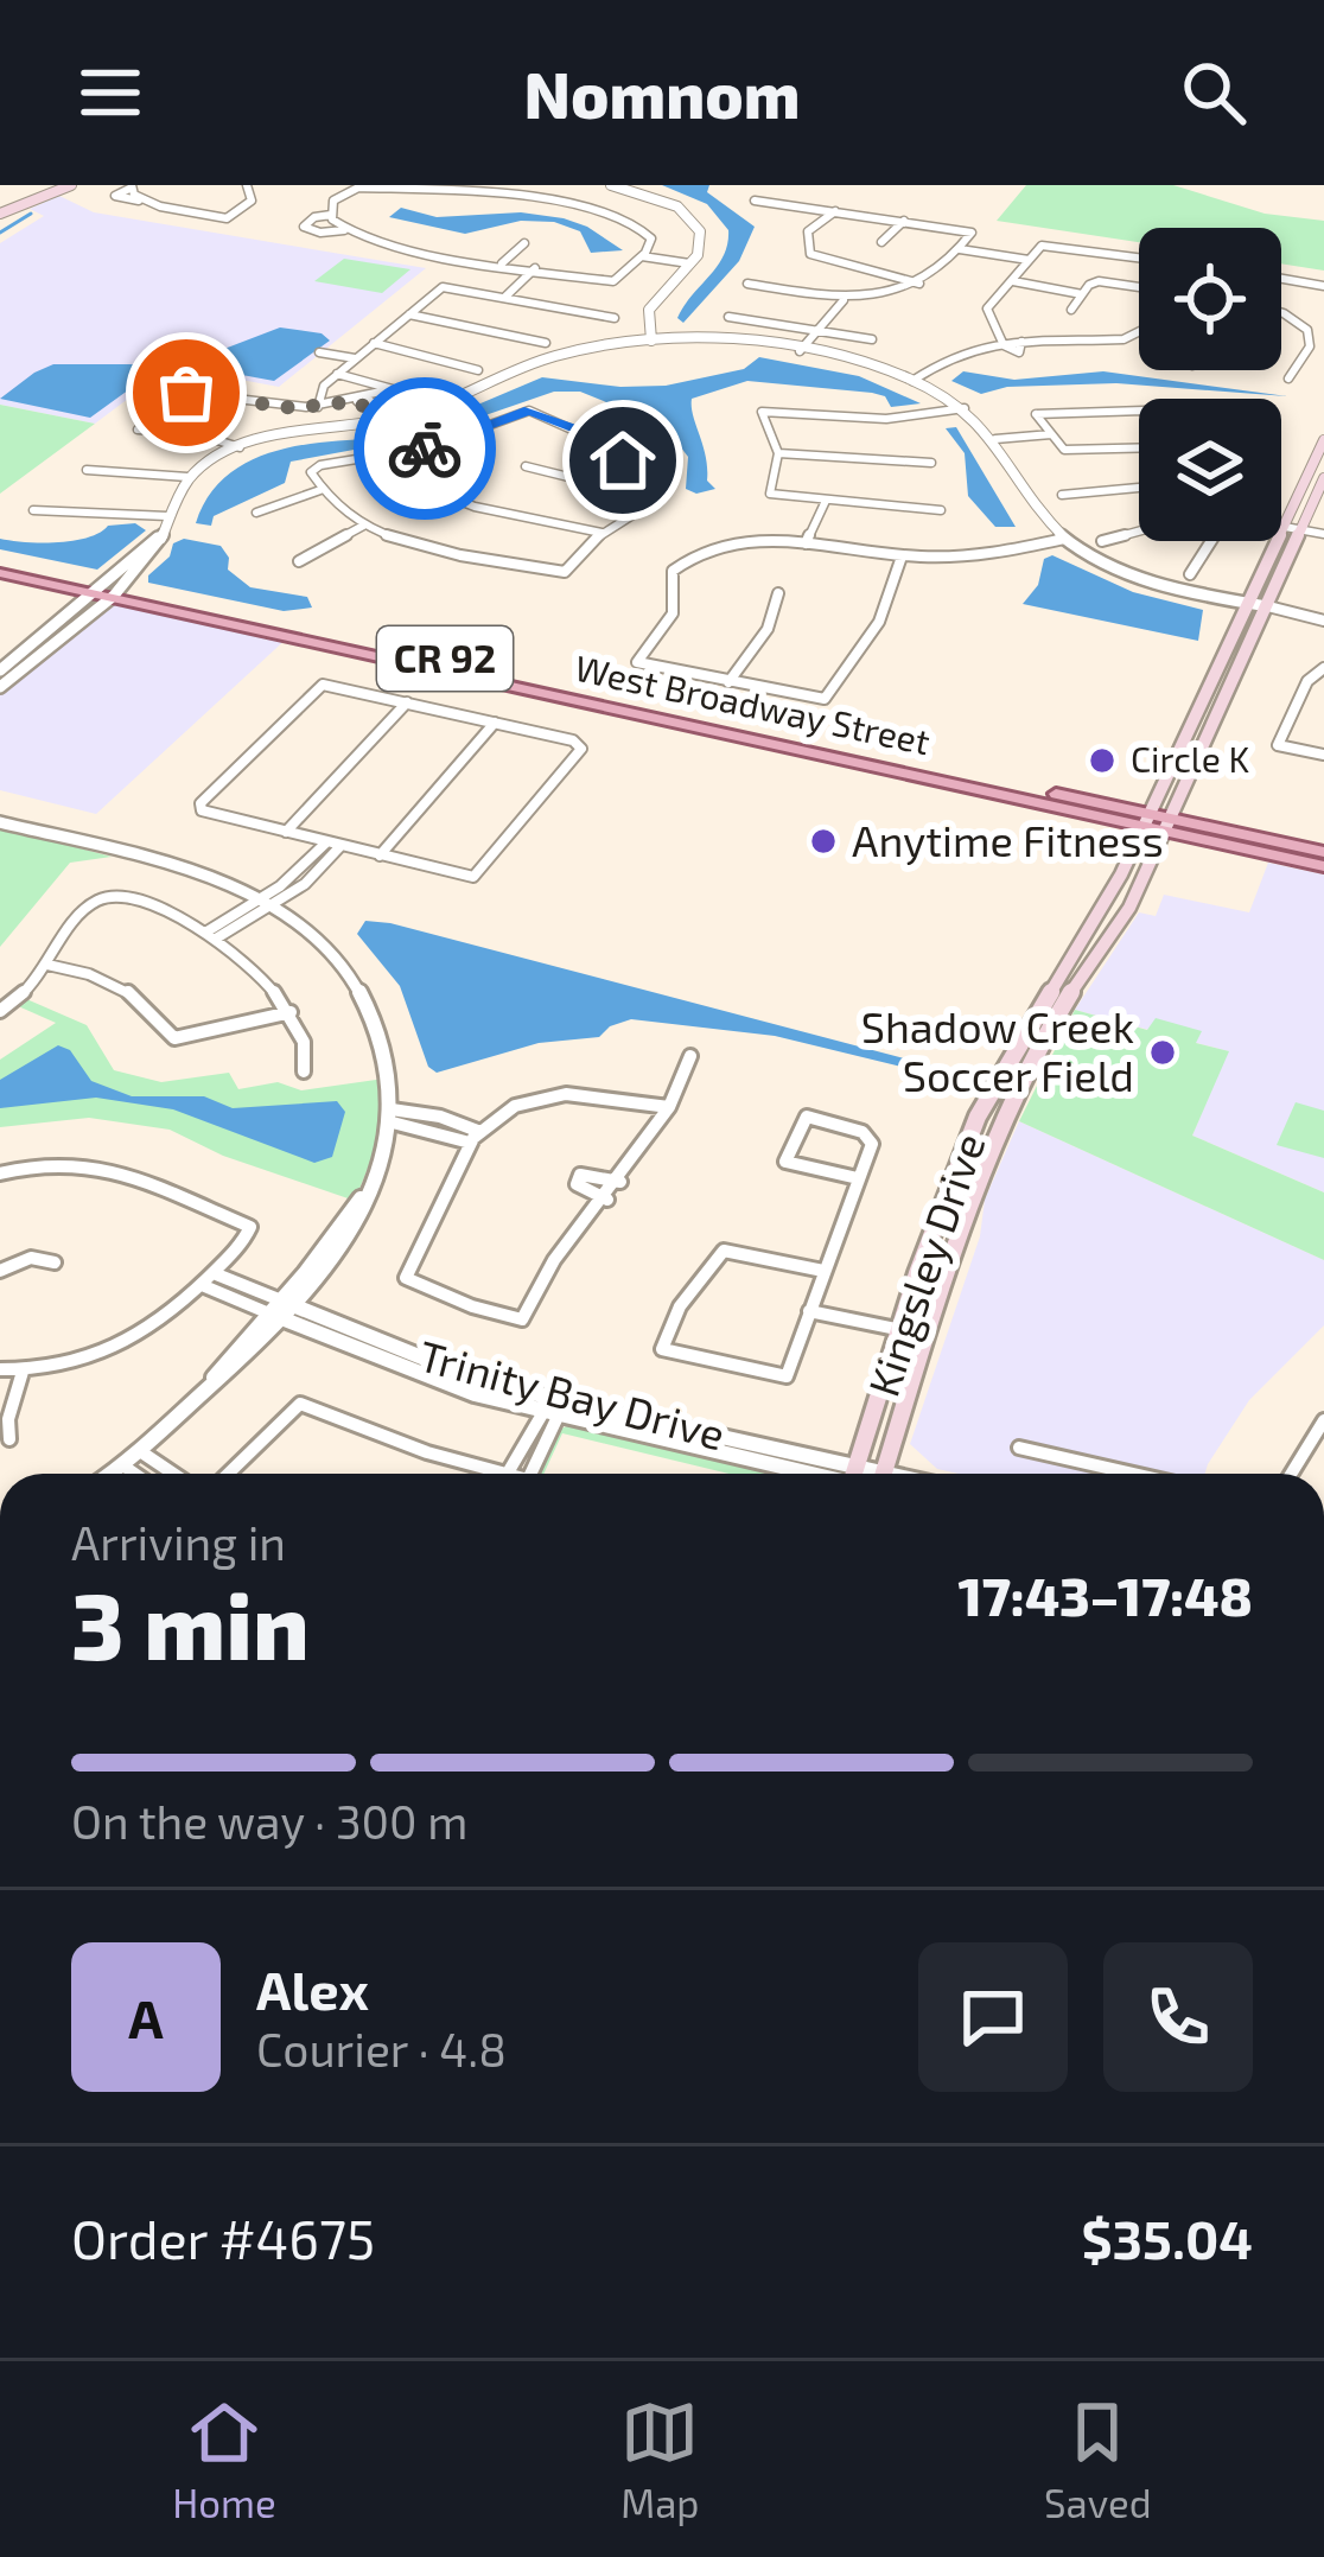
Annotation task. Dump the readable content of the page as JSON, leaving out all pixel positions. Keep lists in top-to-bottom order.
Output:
{
  "streets": {
    "main road": ["CR 92", "West Broadway Street", "Kingsley Drive"],
    "street": ["Trinity Bay Drive"]
  },
  "crossings": [
    ["West Broadway Street", "Kingsley Drive"]
  ],
  "places": ["Circle K", "Anytime Fitness", "Shadow Creek Soccer Field"],
  "page": {
    "header": "Nomnom",
    "heading": ["3 min", "Arriving in", "17:43–17:48"],
    "panel": [
      "Alex",
      "Courier · 4.8",
      "Order #4675",
      "$35.04"
    ],
    "bar": "On the way · 300 m",
    "round": "A",
    "tabs": ["Home", "Map", "Saved"]
  }
}
